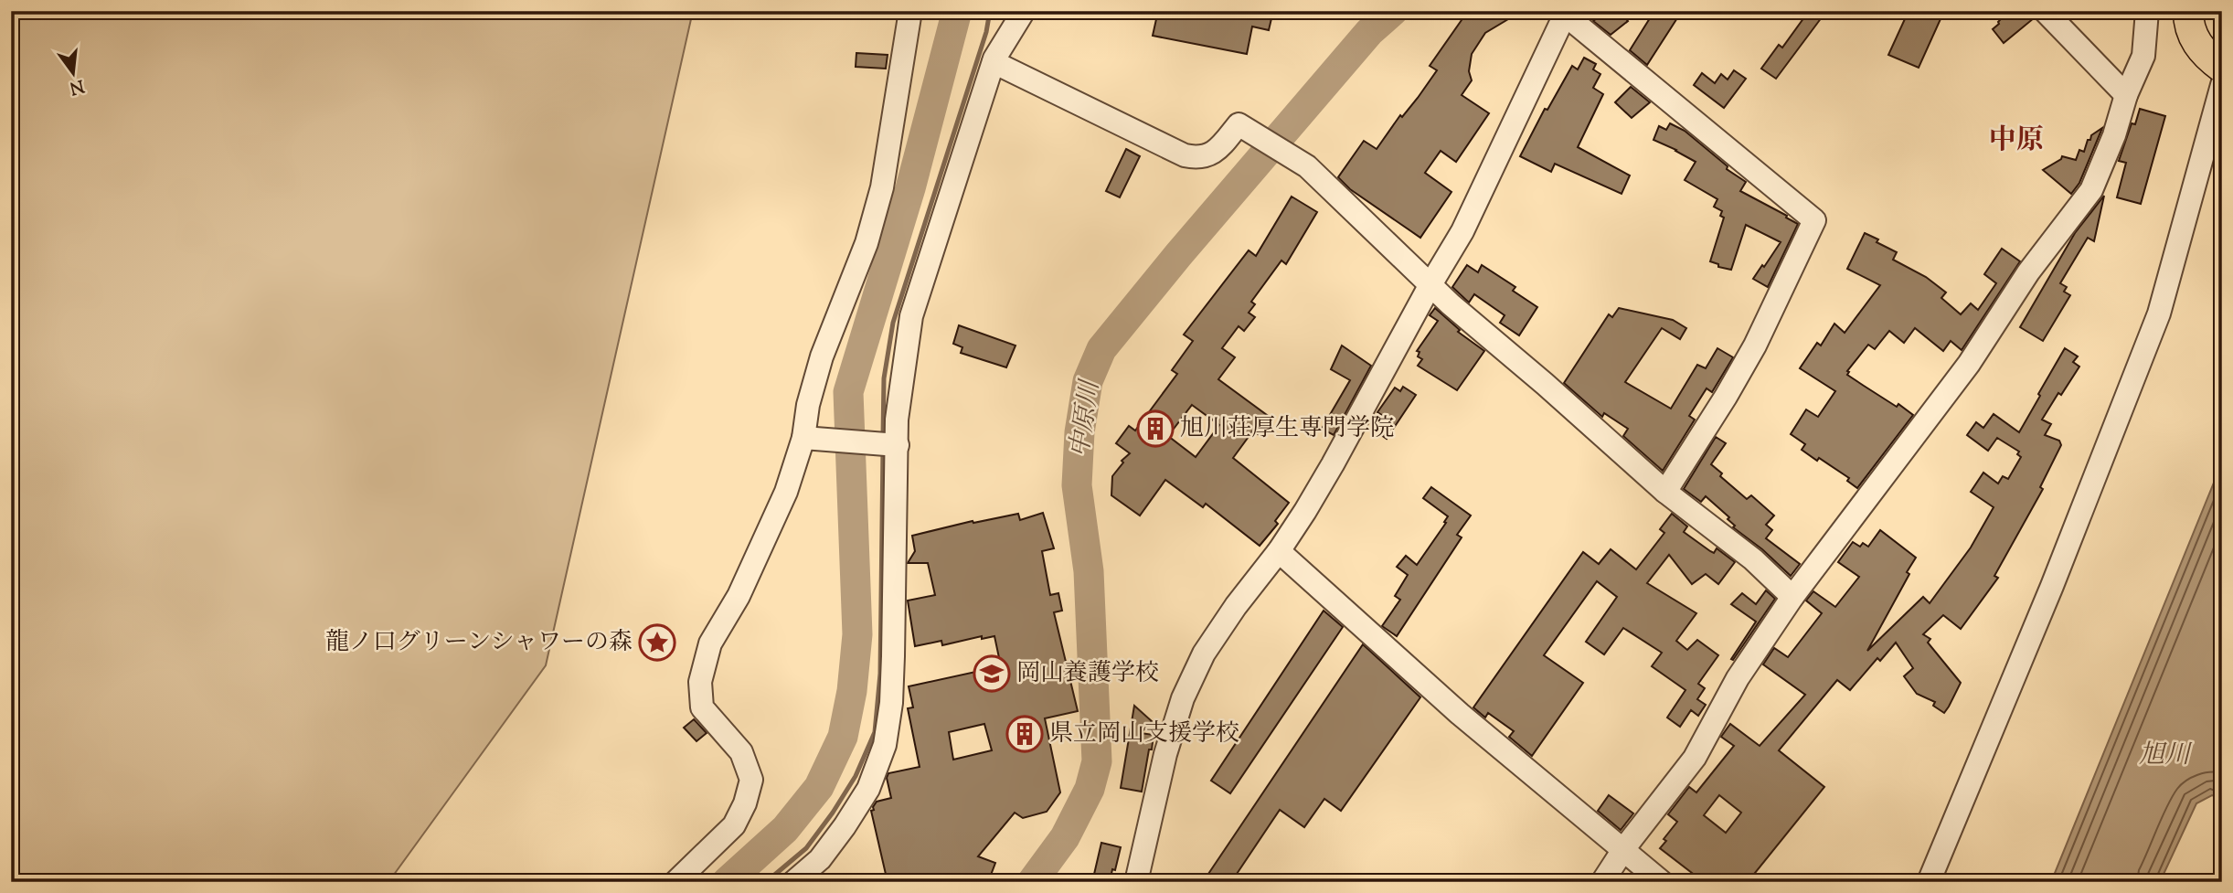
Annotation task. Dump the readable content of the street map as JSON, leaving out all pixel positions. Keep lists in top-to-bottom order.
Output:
{
  "districts": ["中原"],
  "water": ["中原川", "旭川"],
  "places": {
    "building": ["旭川荘厚生専門学院", "県立岡山支援学校"],
    "place": ["龍ノ口グリーンシャワーの森"],
    "school or university": ["岡山養護学校"]
  },
  "north": "bottom"
}
